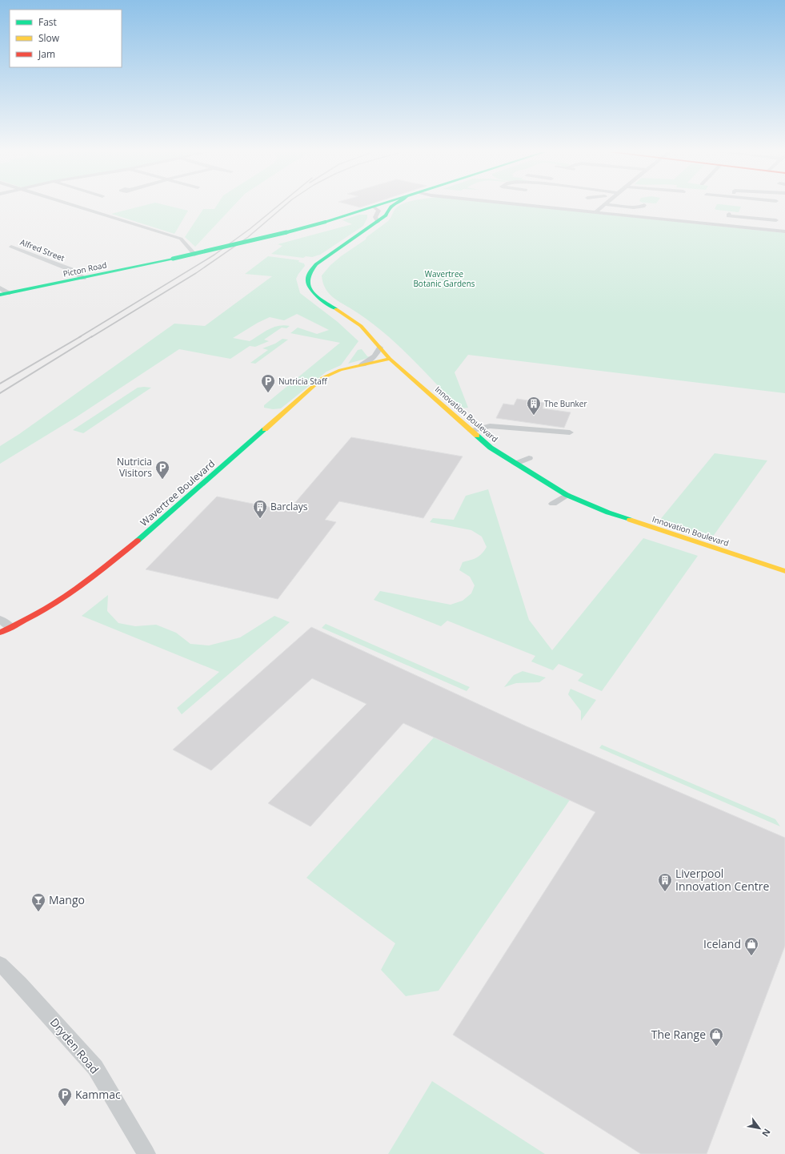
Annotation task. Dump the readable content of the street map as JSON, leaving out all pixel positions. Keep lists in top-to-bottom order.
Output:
{
  "streets": {
    "street": [
      "Alfred Street",
      "Picton Road",
      "Innovation Boulevard",
      "Wavertree Boulevard",
      "Dryden Road"
    ]
  },
  "crossings": [
    ["Alfred Street", "Picton Road"],
    ["Innovation Boulevard", "Wavertree Boulevard"]
  ],
  "parks": ["Wavertree Botanic Gardens"],
  "places": {
    "parking": ["Nutricia Staff", "Nutricia Visitors", "Kammac"],
    "building": ["The Bunker", "Barclays", "Liverpool Innovation Centre"],
    "bar": ["Mango"],
    "shop": ["Iceland", "The Range"]
  },
  "legend": ["Fast", "Slow", "Jam"],
  "north": "bottom right"
}
